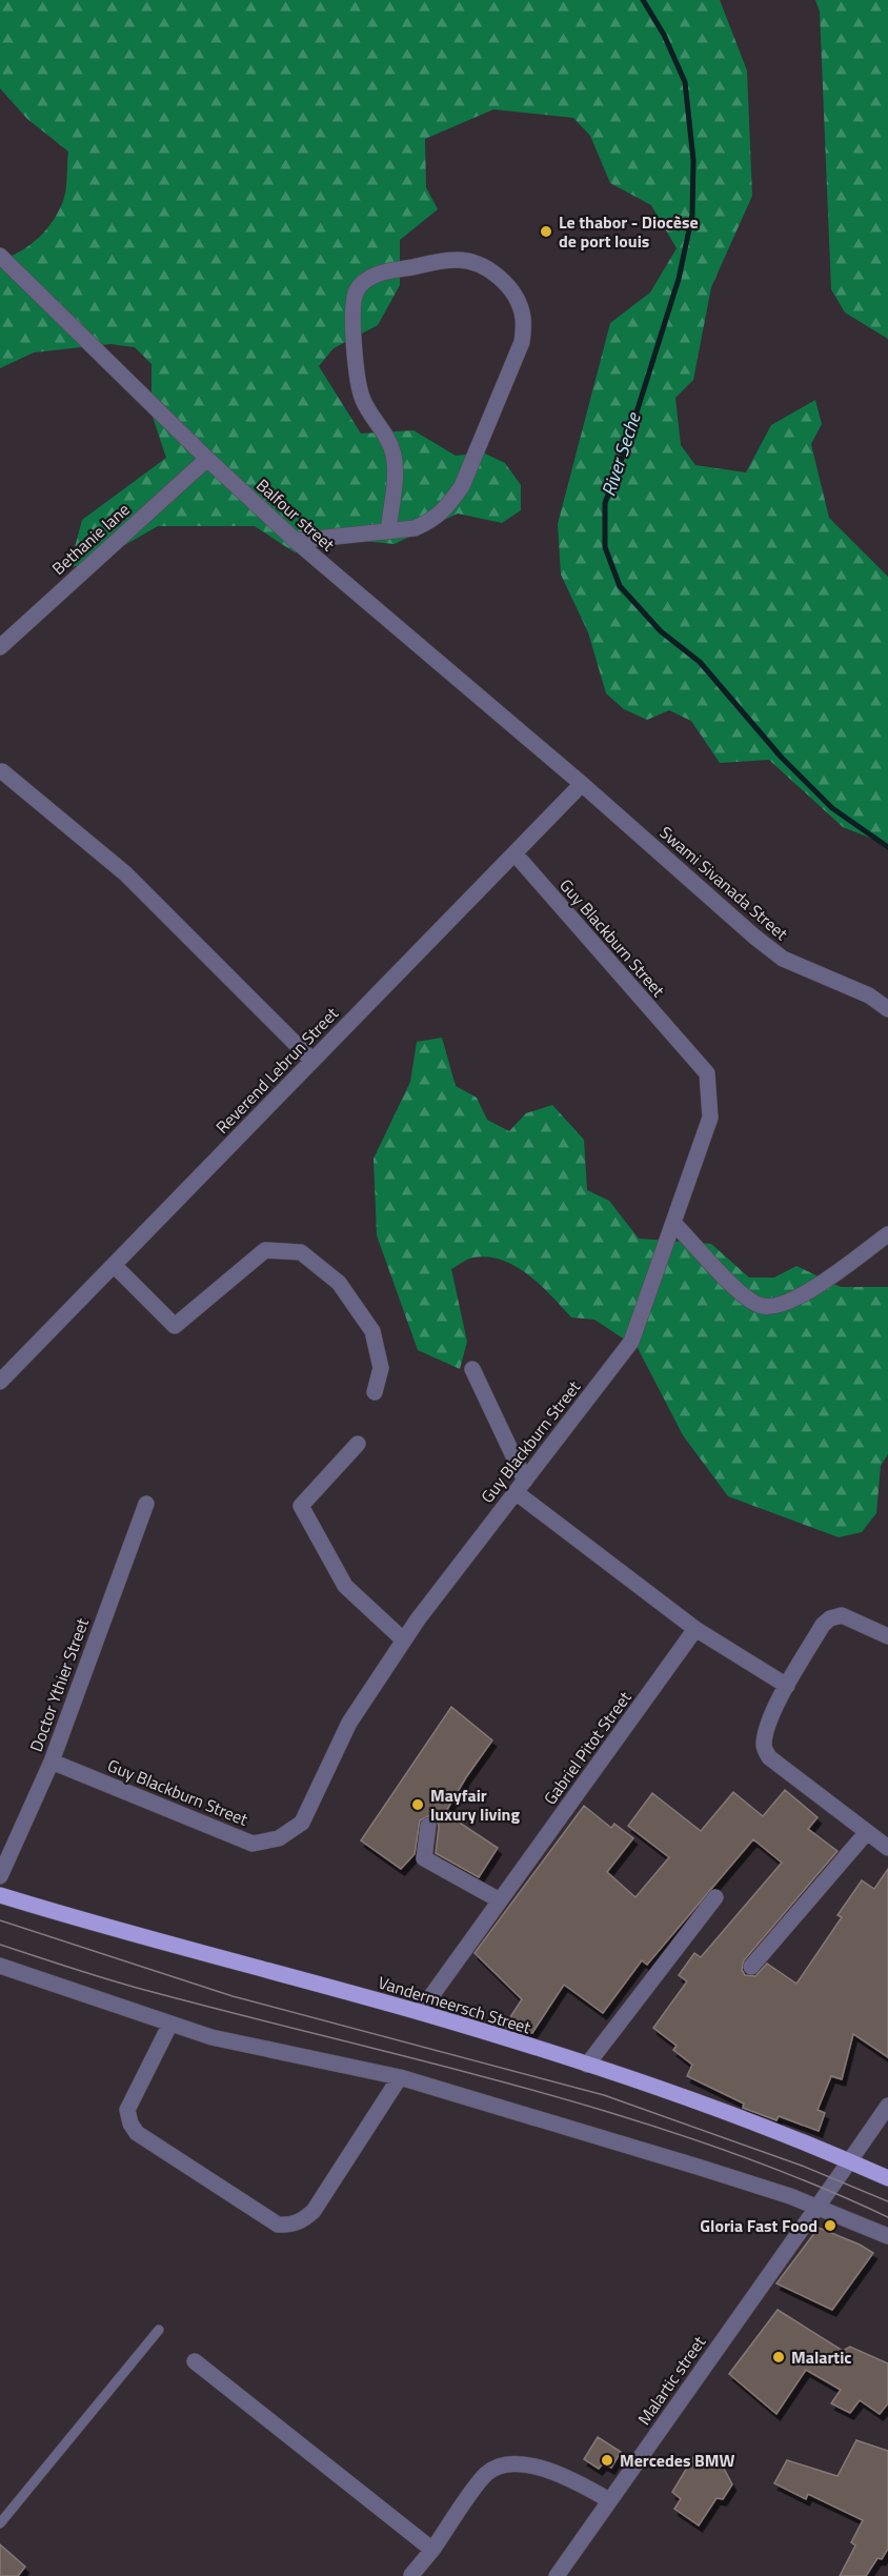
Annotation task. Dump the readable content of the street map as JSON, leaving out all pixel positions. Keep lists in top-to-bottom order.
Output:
{
  "streets": {
    "main road": ["Vandermeersch Street"],
    "street": [
      "Balfour street",
      "Bethanie lane",
      "Swami Sivanada Street",
      "Guy Blackburn Street",
      "Reverend Lebrun Street",
      "Doctor Ythier Street",
      "Gabriel Pitot Street",
      "Malartic street"
    ]
  },
  "crossings": [
    ["Balfour street", "Bethanie lane"],
    ["Balfour street", "Swami Sivanada Street"],
    ["Balfour street", "Reverend Lebrun Street"],
    ["Swami Sivanada Street", "Reverend Lebrun Street"],
    ["Guy Blackburn Street", "Reverend Lebrun Street"],
    ["Guy Blackburn Street", "Doctor Ythier Street"],
    ["Gabriel Pitot Street", "Vandermeersch Street"],
    ["Vandermeersch Street", "Malartic street"]
  ],
  "water": ["River Seche"],
  "places": [
    "Le thabor - Diocèse de port louis",
    "Mayfair luxury living",
    "Gloria Fast Food",
    "Malartic",
    "Mercedes BMW"
  ]
}
